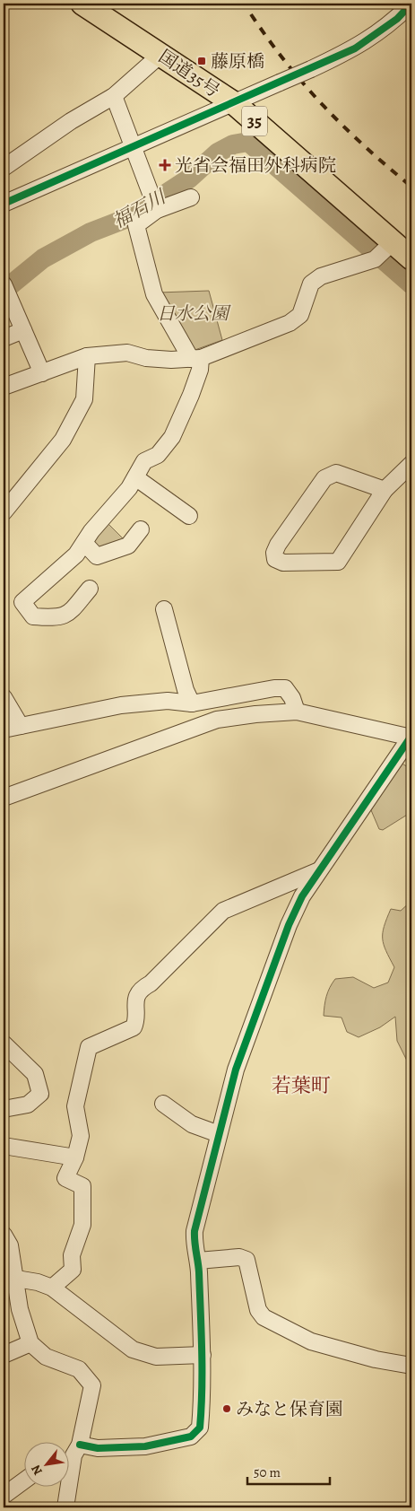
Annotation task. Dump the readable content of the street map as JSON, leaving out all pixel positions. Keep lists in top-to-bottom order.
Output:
{
  "streets": {
    "highway": ["国道35号", "35"]
  },
  "districts": ["若葉町"],
  "water": ["福石川"],
  "parks": ["日水公園"],
  "places": {
    "transit": ["藤原橋"],
    "health": ["光省会福田外科病院"],
    "other": ["みなと保育園"]
  },
  "scale_bar": "50 m",
  "north": "bottom left"
}
